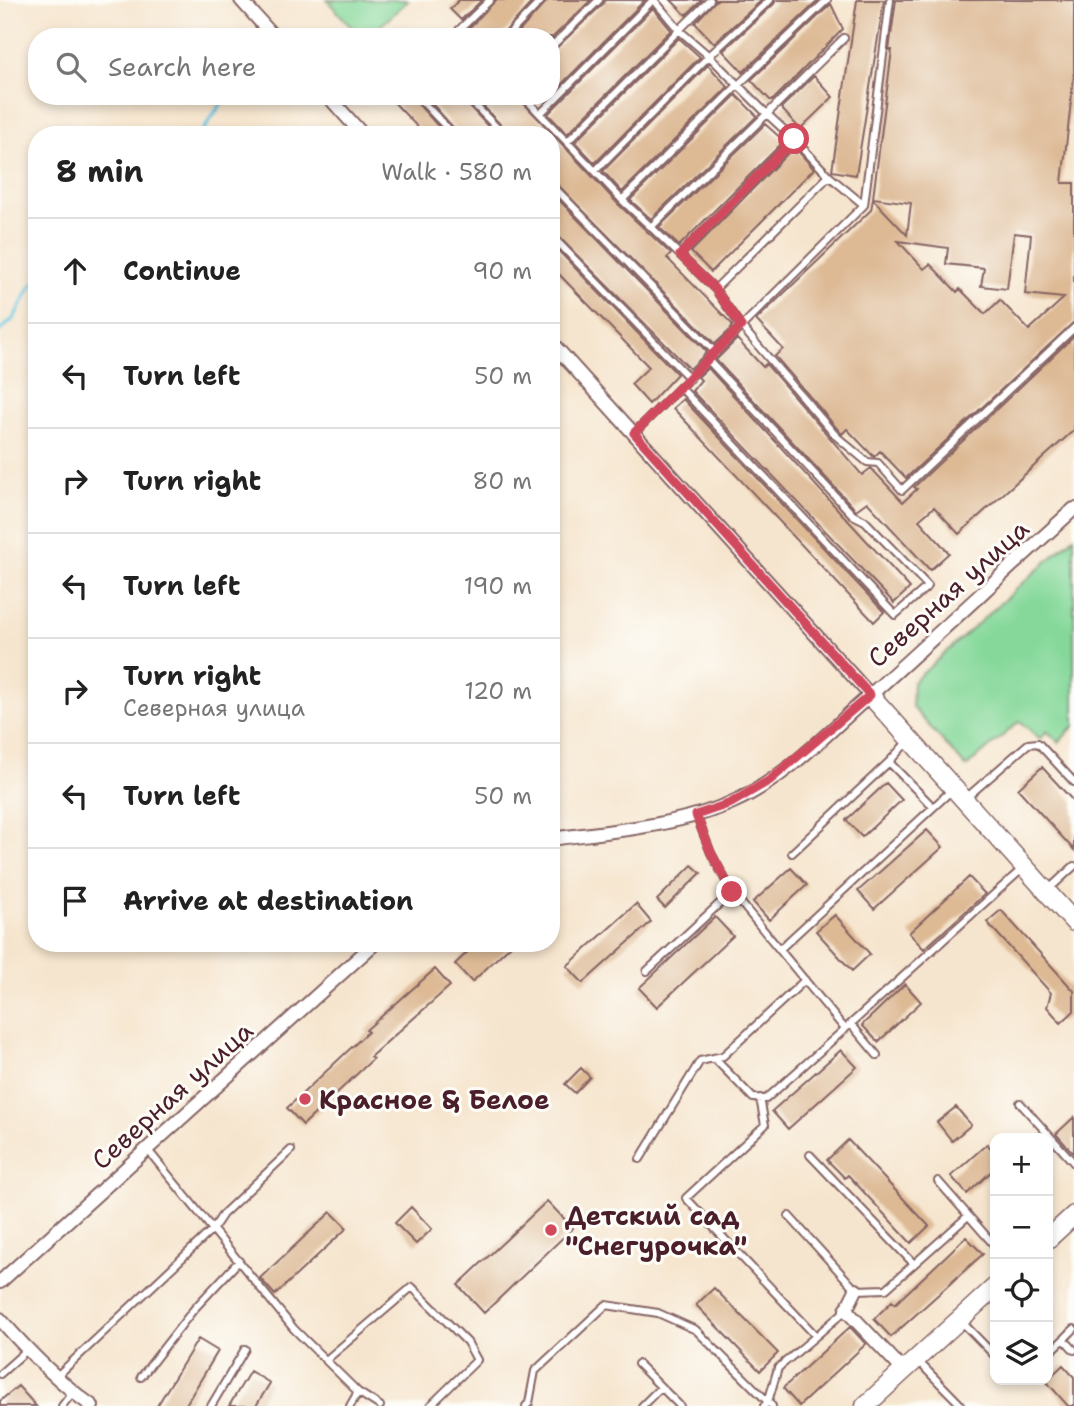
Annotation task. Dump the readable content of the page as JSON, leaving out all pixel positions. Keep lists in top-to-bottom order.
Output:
{
  "streets": {
    "street": ["Северная улица"]
  },
  "places": ["Красное & Белое", "Детский сад \"Снегурочка\""],
  "page": {
    "search": "Search here",
    "heading": ["8 min", "Walk · 580 m"],
    "list": [
      ["Continue", "90 m"],
      ["Turn left", "50 m"],
      ["Turn right", "80 m"],
      ["Turn left", "190 m"],
      ["Turn right", "Северная улица", "120 m"],
      ["Turn left", "50 m"],
      "Arrive at destination"
    ],
    "map_buttons": ["+", "−"]
  }
}
